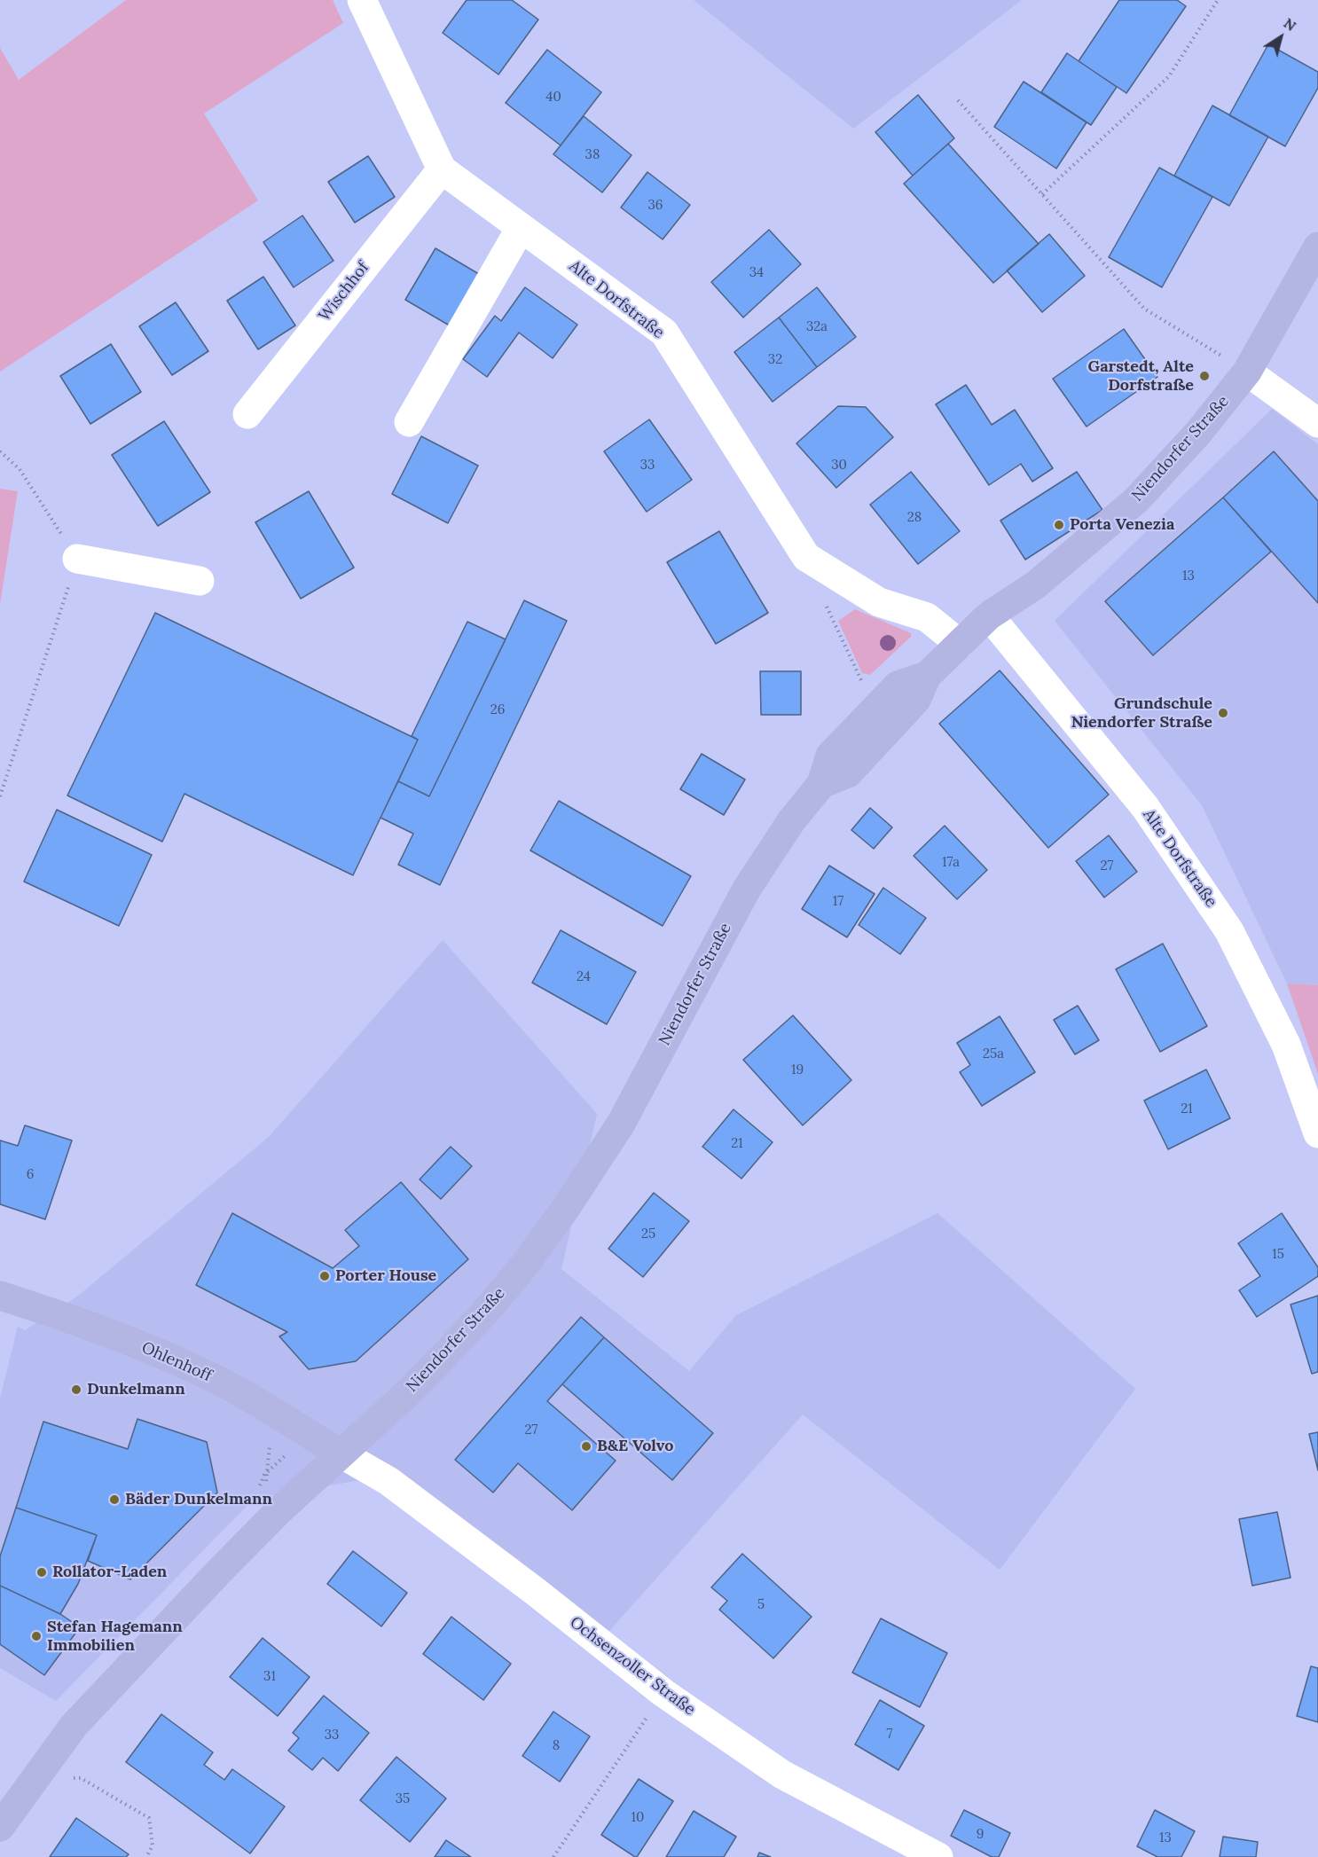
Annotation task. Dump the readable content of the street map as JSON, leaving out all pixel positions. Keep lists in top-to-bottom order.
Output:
{
  "streets": {
    "main road": ["Niendorfer Straße", "Ohlenhoff"],
    "street": ["Wischhof", "Alte Dorfstraße", "Ochsenzoller Straße"]
  },
  "crossings": [
    ["Wischhof", "Alte Dorfstraße"],
    ["Alte Dorfstraße", "Niendorfer Straße"],
    ["Niendorfer Straße", "Ohlenhoff"],
    ["Niendorfer Straße", "Ochsenzoller Straße"],
    ["Ohlenhoff", "Ochsenzoller Straße"]
  ],
  "places": [
    "Garstedt, Alte Dorfstraße",
    "Porta Venezia",
    "Grundschule Niendorfer Straße",
    "Porter House",
    "Dunkelmann",
    "B&E Volvo",
    "Bäder Dunkelmann",
    "Rollator-Laden",
    "Stefan Hagemann Immobilien"
  ],
  "house_numbers": [
    "40",
    "38",
    "36",
    "34",
    "32a",
    "32",
    "33",
    "30",
    "28",
    "13",
    "26",
    "17a",
    "27",
    "17",
    "24",
    "25a",
    "19",
    "21",
    "21",
    "6",
    "25",
    "15",
    "27",
    "5",
    "31",
    "7",
    "33",
    "8",
    "35",
    "10",
    "9",
    "13"
  ],
  "north": "top right"
}
